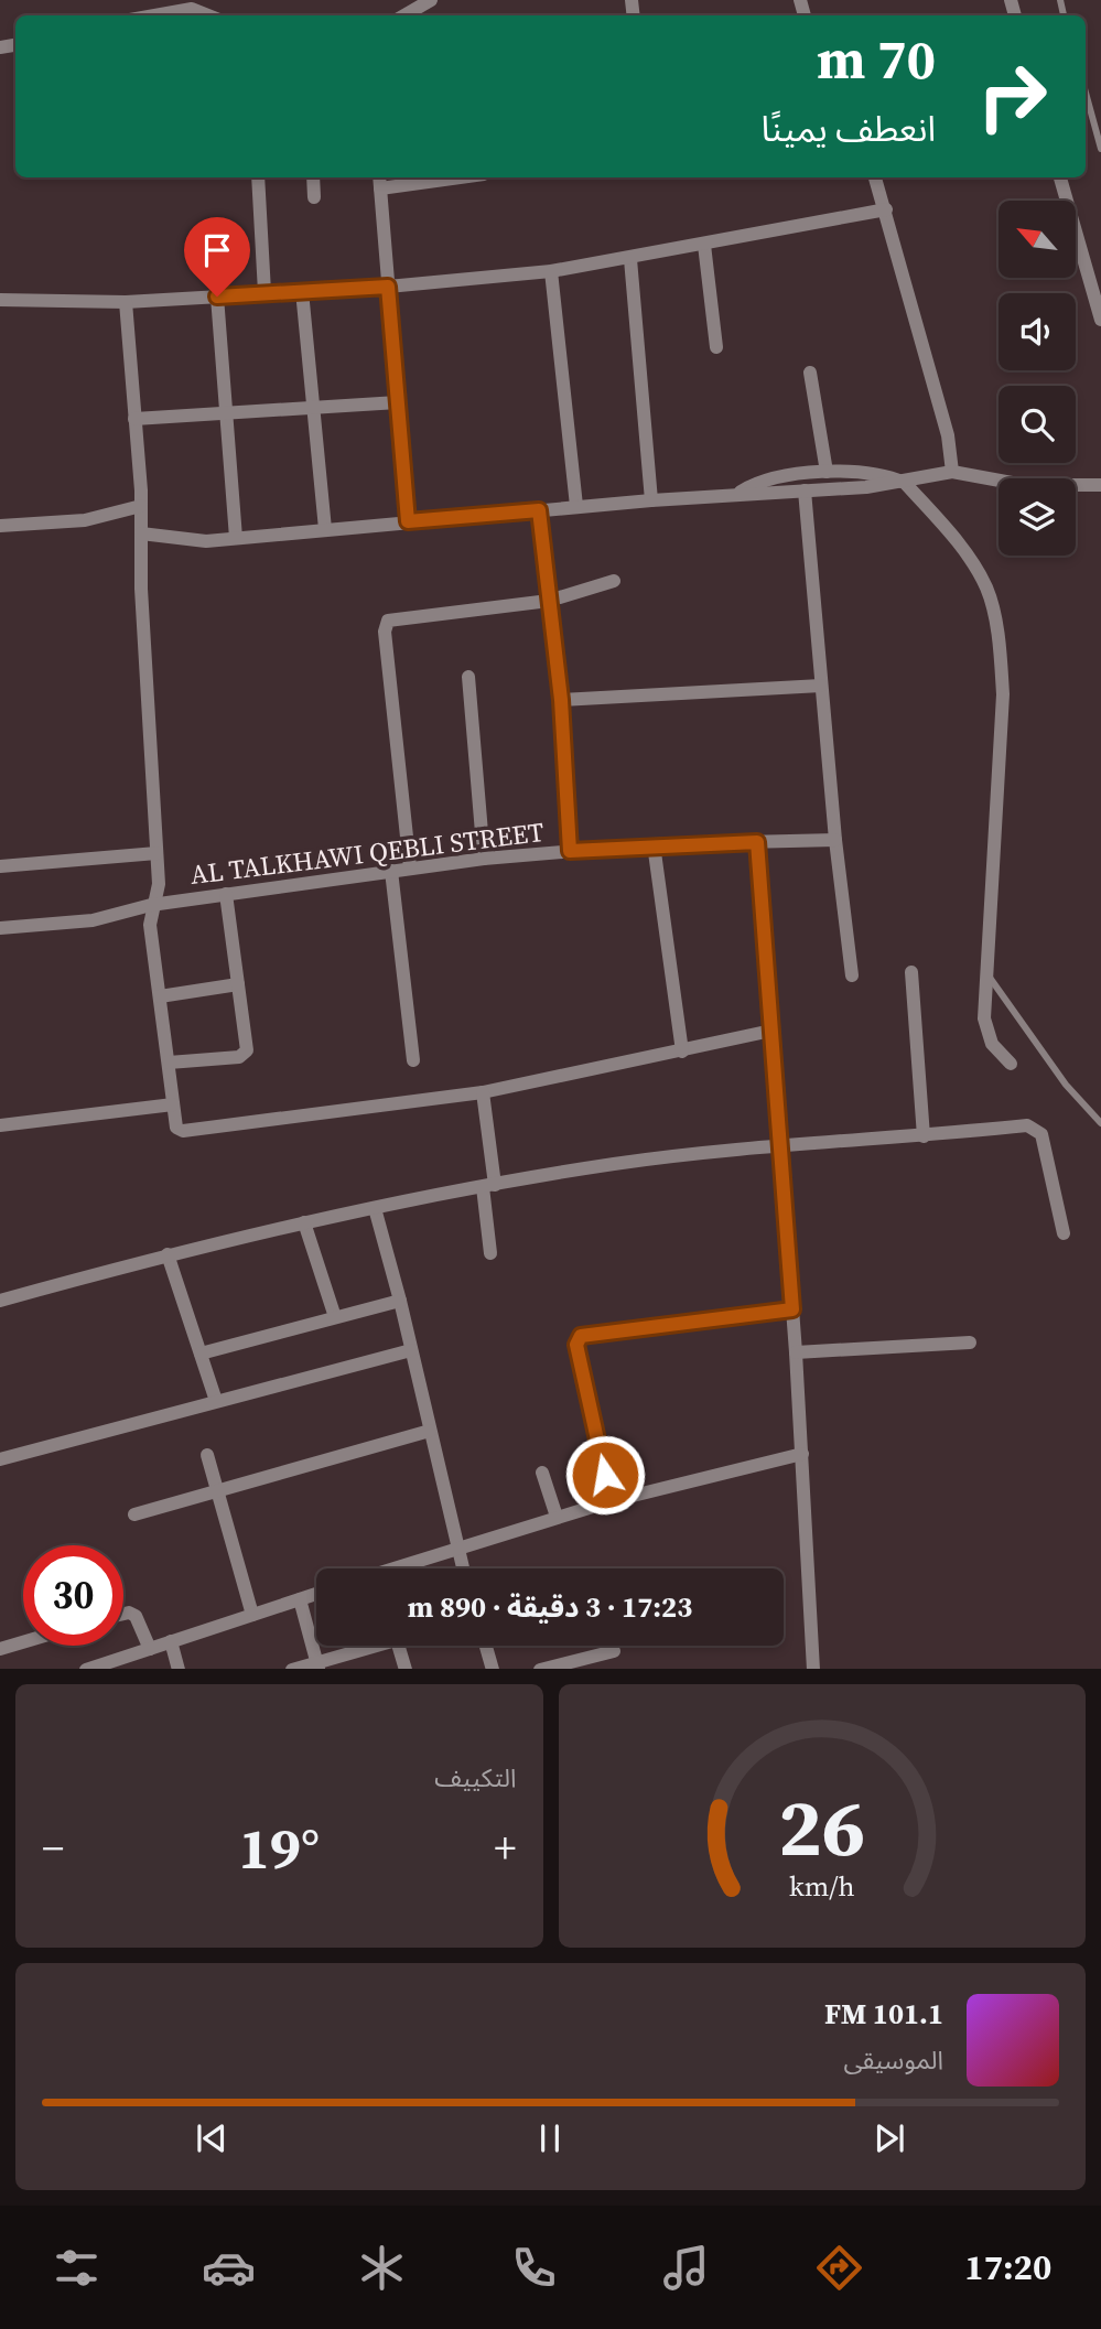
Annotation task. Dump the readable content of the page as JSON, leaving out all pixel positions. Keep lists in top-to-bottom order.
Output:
{
  "streets": {
    "street": ["AL TALKHAWI QEBLI STREET"]
  },
  "north": "top left",
  "page": {
    "turn": ["70 m", "انعطف يمينًا"],
    "limit": "30",
    "trip": "17:23 · 3 دقيقة · 890 m",
    "tile": "التكييف",
    "heat": ["−", "19°", "+"],
    "song": ["101.1 FM", "الموسيقى"],
    "tabs": "17:20",
    "gauge": ["26", "km/h"]
  }
}
